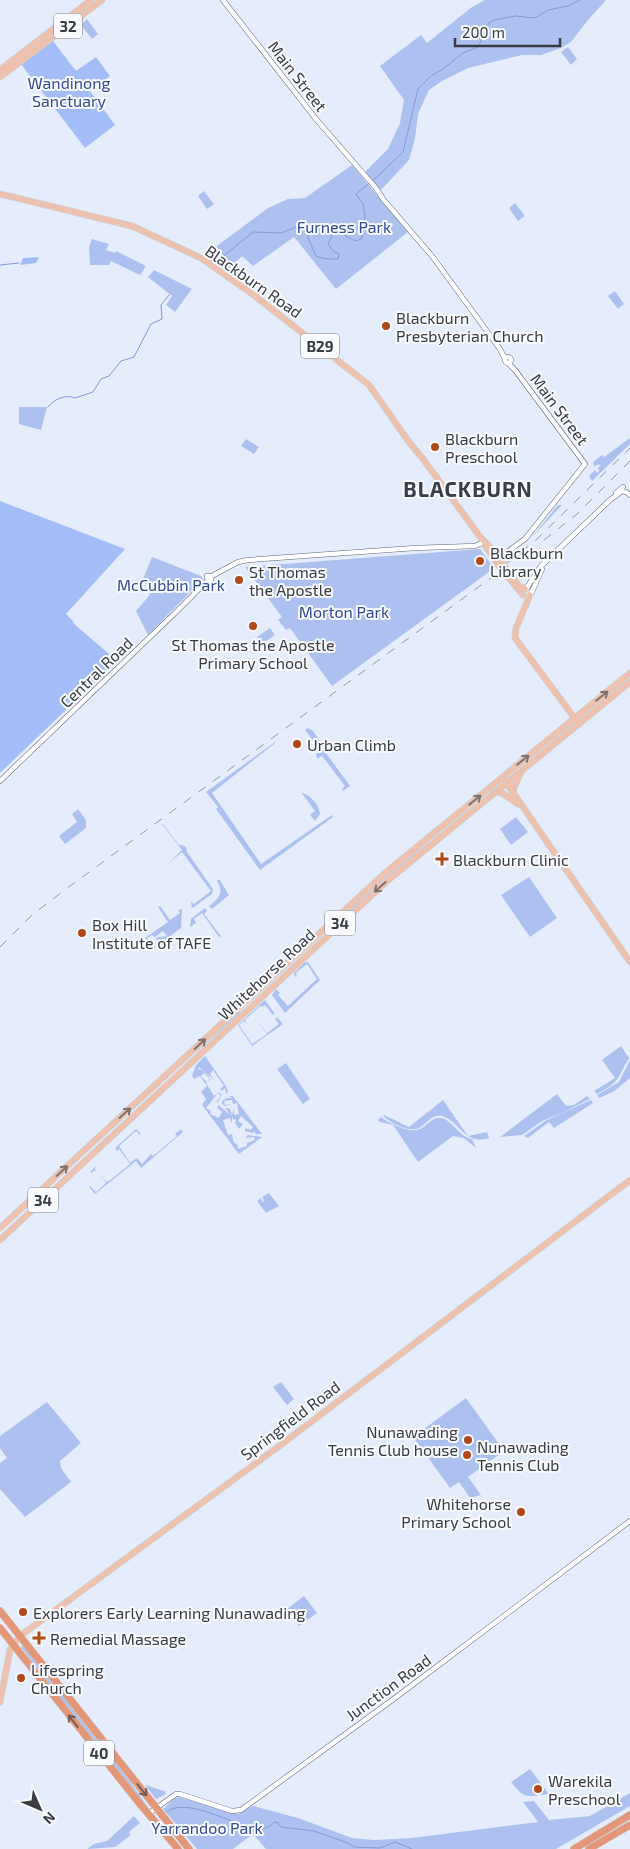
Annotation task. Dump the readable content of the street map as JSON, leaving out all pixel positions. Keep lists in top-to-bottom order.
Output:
{
  "streets": {
    "highway": ["40"],
    "main road": [
      "32",
      "Blackburn Road",
      "B29",
      "34",
      "Whitehorse Road",
      "Springfield Road"
    ],
    "street": ["Main Street", "Central Road", "Junction Road"]
  },
  "crossings": [
    ["Main Street", "Blackburn Road"],
    ["Blackburn Road", "Central Road"],
    ["Springfield Road", "40"],
    ["Junction Road", "40"]
  ],
  "districts": ["BLACKBURN"],
  "parks": [
    "Wandinong Sanctuary",
    "Furness Park",
    "McCubbin Park",
    "Morton Park",
    "Yarrandoo Park"
  ],
  "places": {
    "other": [
      "Blackburn Presbyterian Church",
      "Blackburn Preschool",
      "Blackburn Library",
      "St Thomas the Apostle",
      "St Thomas the Apostle Primary School",
      "Urban Climb",
      "Box Hill Institute of TAFE",
      "Nunawading Tennis Club house",
      "Nunawading Tennis Club",
      "Whitehorse Primary School",
      "Explorers Early Learning Nunawading",
      "Lifespring Church",
      "Warekila Preschool"
    ],
    "health": ["Blackburn Clinic", "Remedial Massage"]
  },
  "scale_bar": "200 m",
  "north": "bottom right"
}
